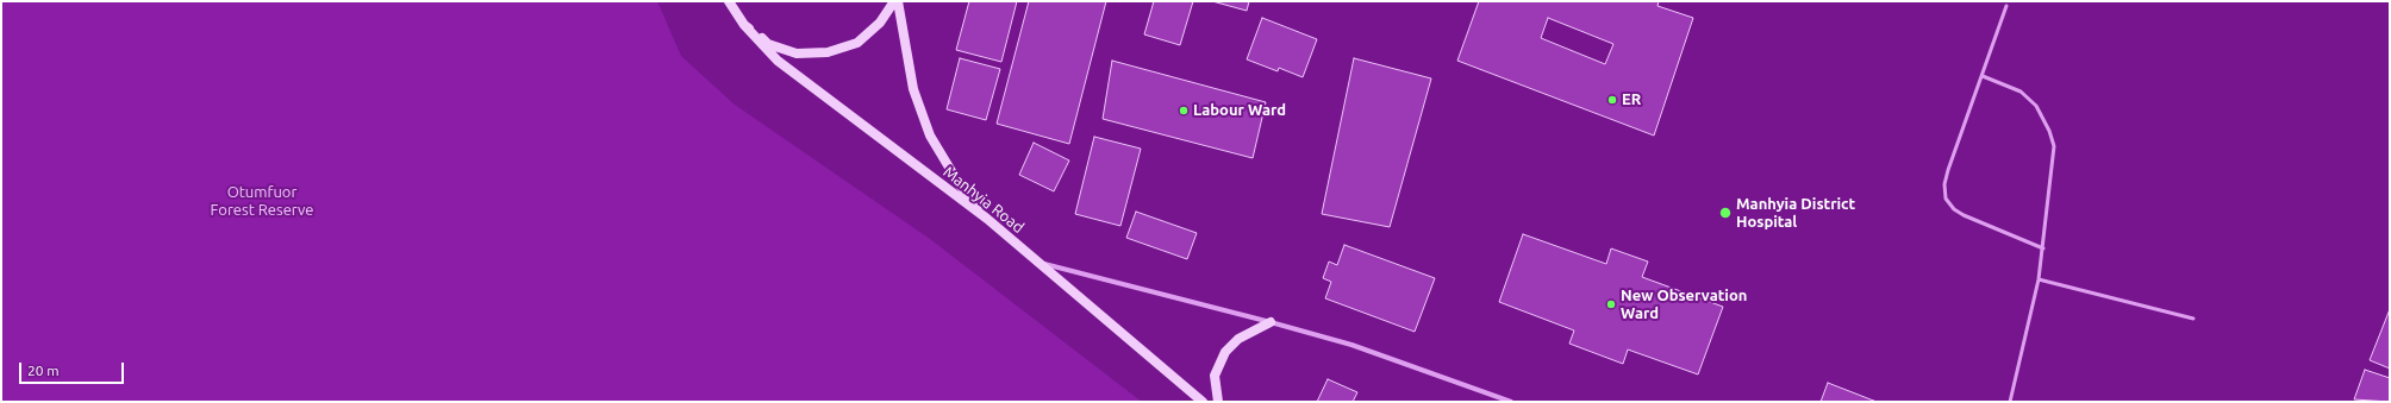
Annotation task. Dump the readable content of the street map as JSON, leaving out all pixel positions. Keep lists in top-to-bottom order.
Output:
{
  "streets": {
    "main road": ["Manhyia Road"]
  },
  "parks": ["Otumfuor Forest Reserve"],
  "places": [
    "ER",
    "Labour Ward",
    "Manhyia District Hospital",
    "New Observation Ward"
  ],
  "scale_bar": "20 m"
}
